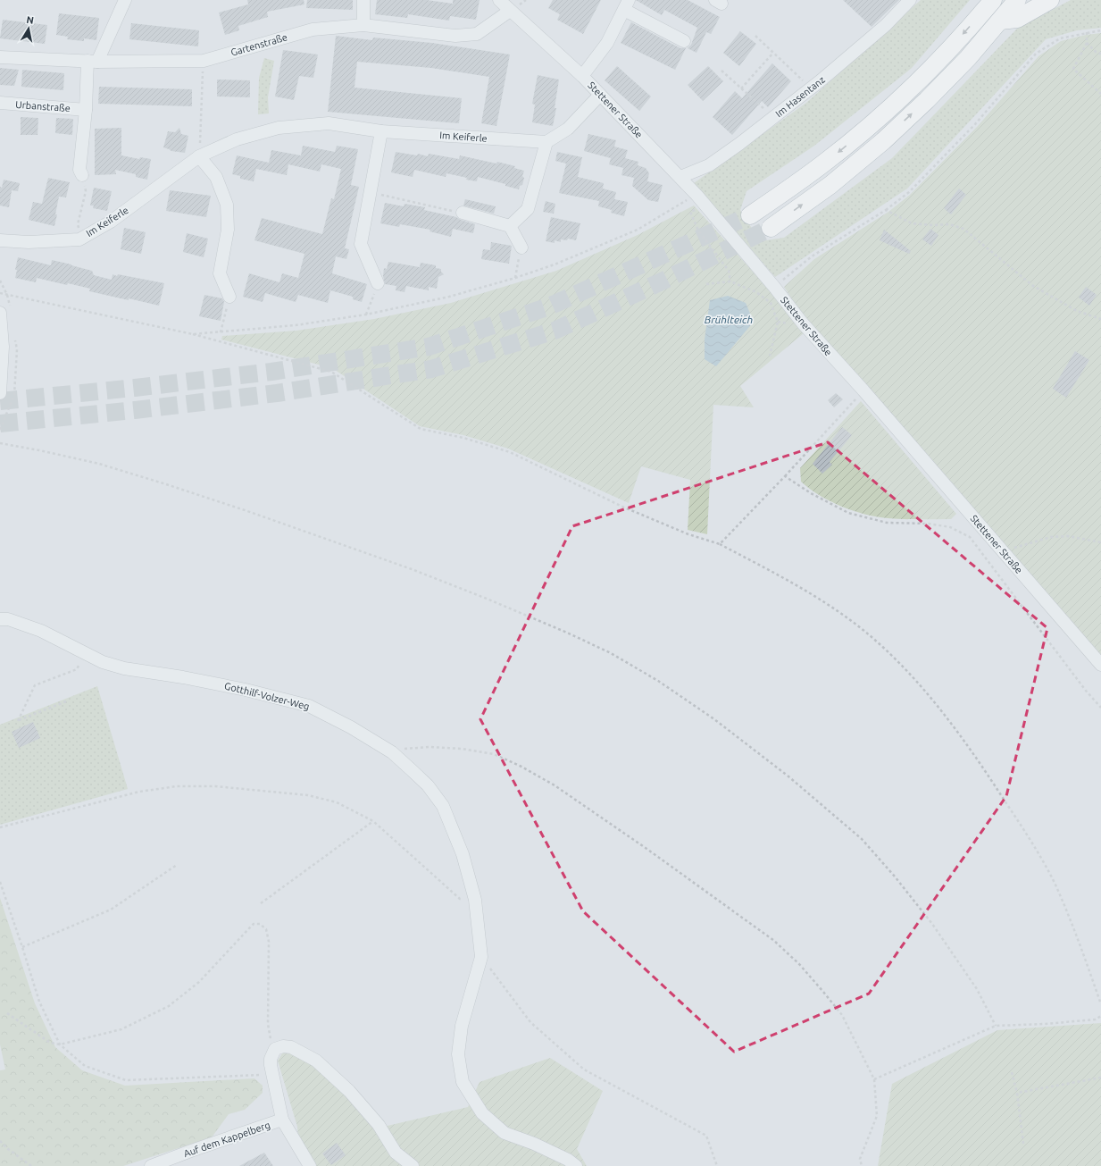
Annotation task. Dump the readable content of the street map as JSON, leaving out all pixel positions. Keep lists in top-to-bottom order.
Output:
{
  "streets": {
    "street": [
      "Gartenstraße",
      "Im Hasentanz",
      "Urbanstraße",
      "Stettener Straße",
      "Im Keiferle",
      "Gotthilf-Volzer-Weg",
      "Auf dem Kappelberg"
    ]
  },
  "crossings": [
    ["Gartenstraße", "Stettener Straße"],
    ["Im Hasentanz", "Stettener Straße"]
  ],
  "water": ["Brühlteich"],
  "north": "top"
}
